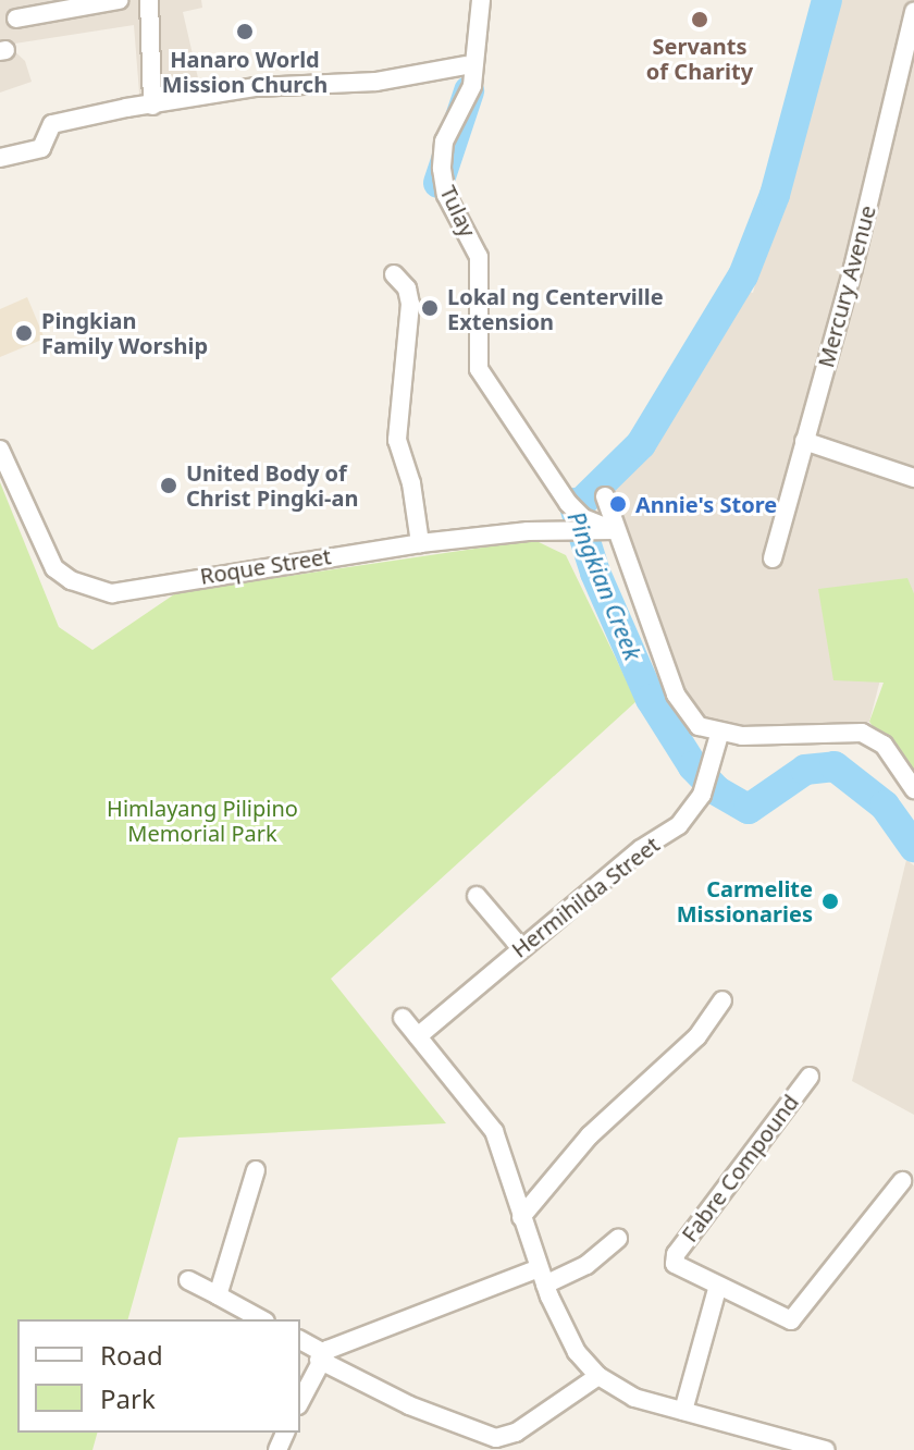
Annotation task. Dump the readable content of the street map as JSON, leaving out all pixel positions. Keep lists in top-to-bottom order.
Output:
{
  "streets": {
    "street": [
      "Tulay",
      "Mercury Avenue",
      "Roque Street",
      "Hermihilda Street",
      "Fabre Compound"
    ]
  },
  "crossings": [
    ["Tulay", "Roque Street"]
  ],
  "water": ["Pingkian Creek"],
  "parks": ["Himlayang Pilipino Memorial Park"],
  "places": [
    "Servants of Charity",
    "Hanaro World Mission Church",
    "Lokal ng Centerville Extension",
    "Pingkian Family Worship",
    "United Body of Christ Pingki-an",
    "Annie's Store",
    "Carmelite Missionaries"
  ],
  "legend": ["Road", "Park"]
}
